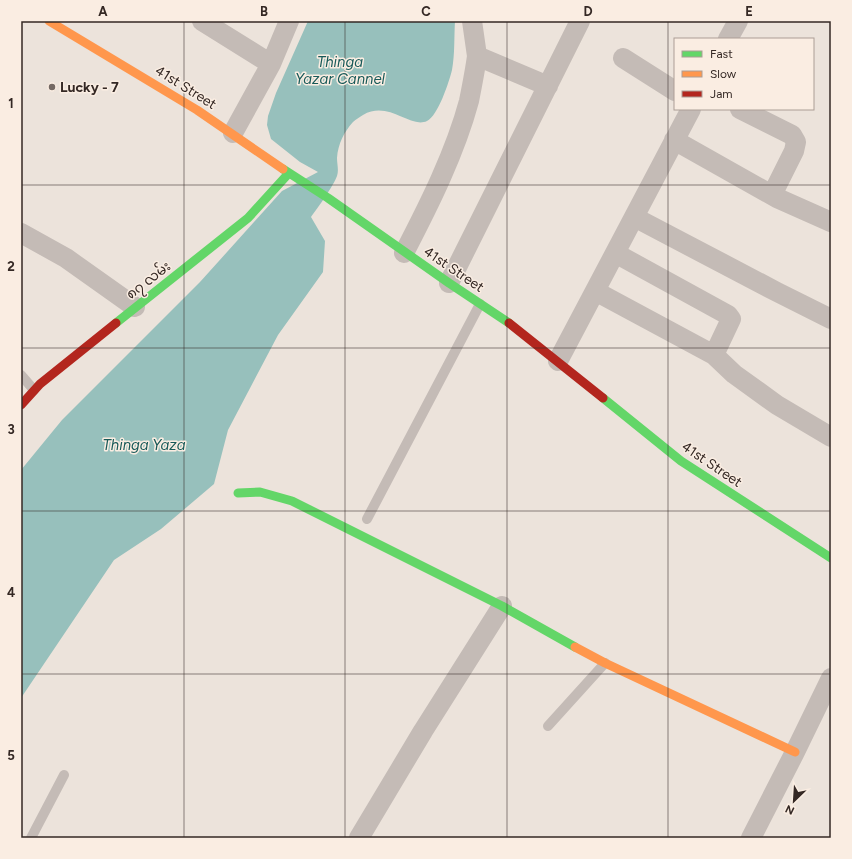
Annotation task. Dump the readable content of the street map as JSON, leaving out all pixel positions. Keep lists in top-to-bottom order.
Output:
{
  "streets": {
    "street": ["41st Street", "၈၇ လမ်း"]
  },
  "crossings": [
    ["41st Street", "၈၇ လမ်း"]
  ],
  "water": ["Thinga Yazar Cannel", "Thinga Yaza"],
  "places": ["Lucky - 7"],
  "legend": ["Fast", "Slow", "Jam"],
  "north": "bottom left",
  "grid": {
    "columns": [
      "A",
      "B",
      "C",
      "D",
      "E"
    ],
    "rows": [
      "1",
      "2",
      "3",
      "4",
      "5"
    ]
  }
}
